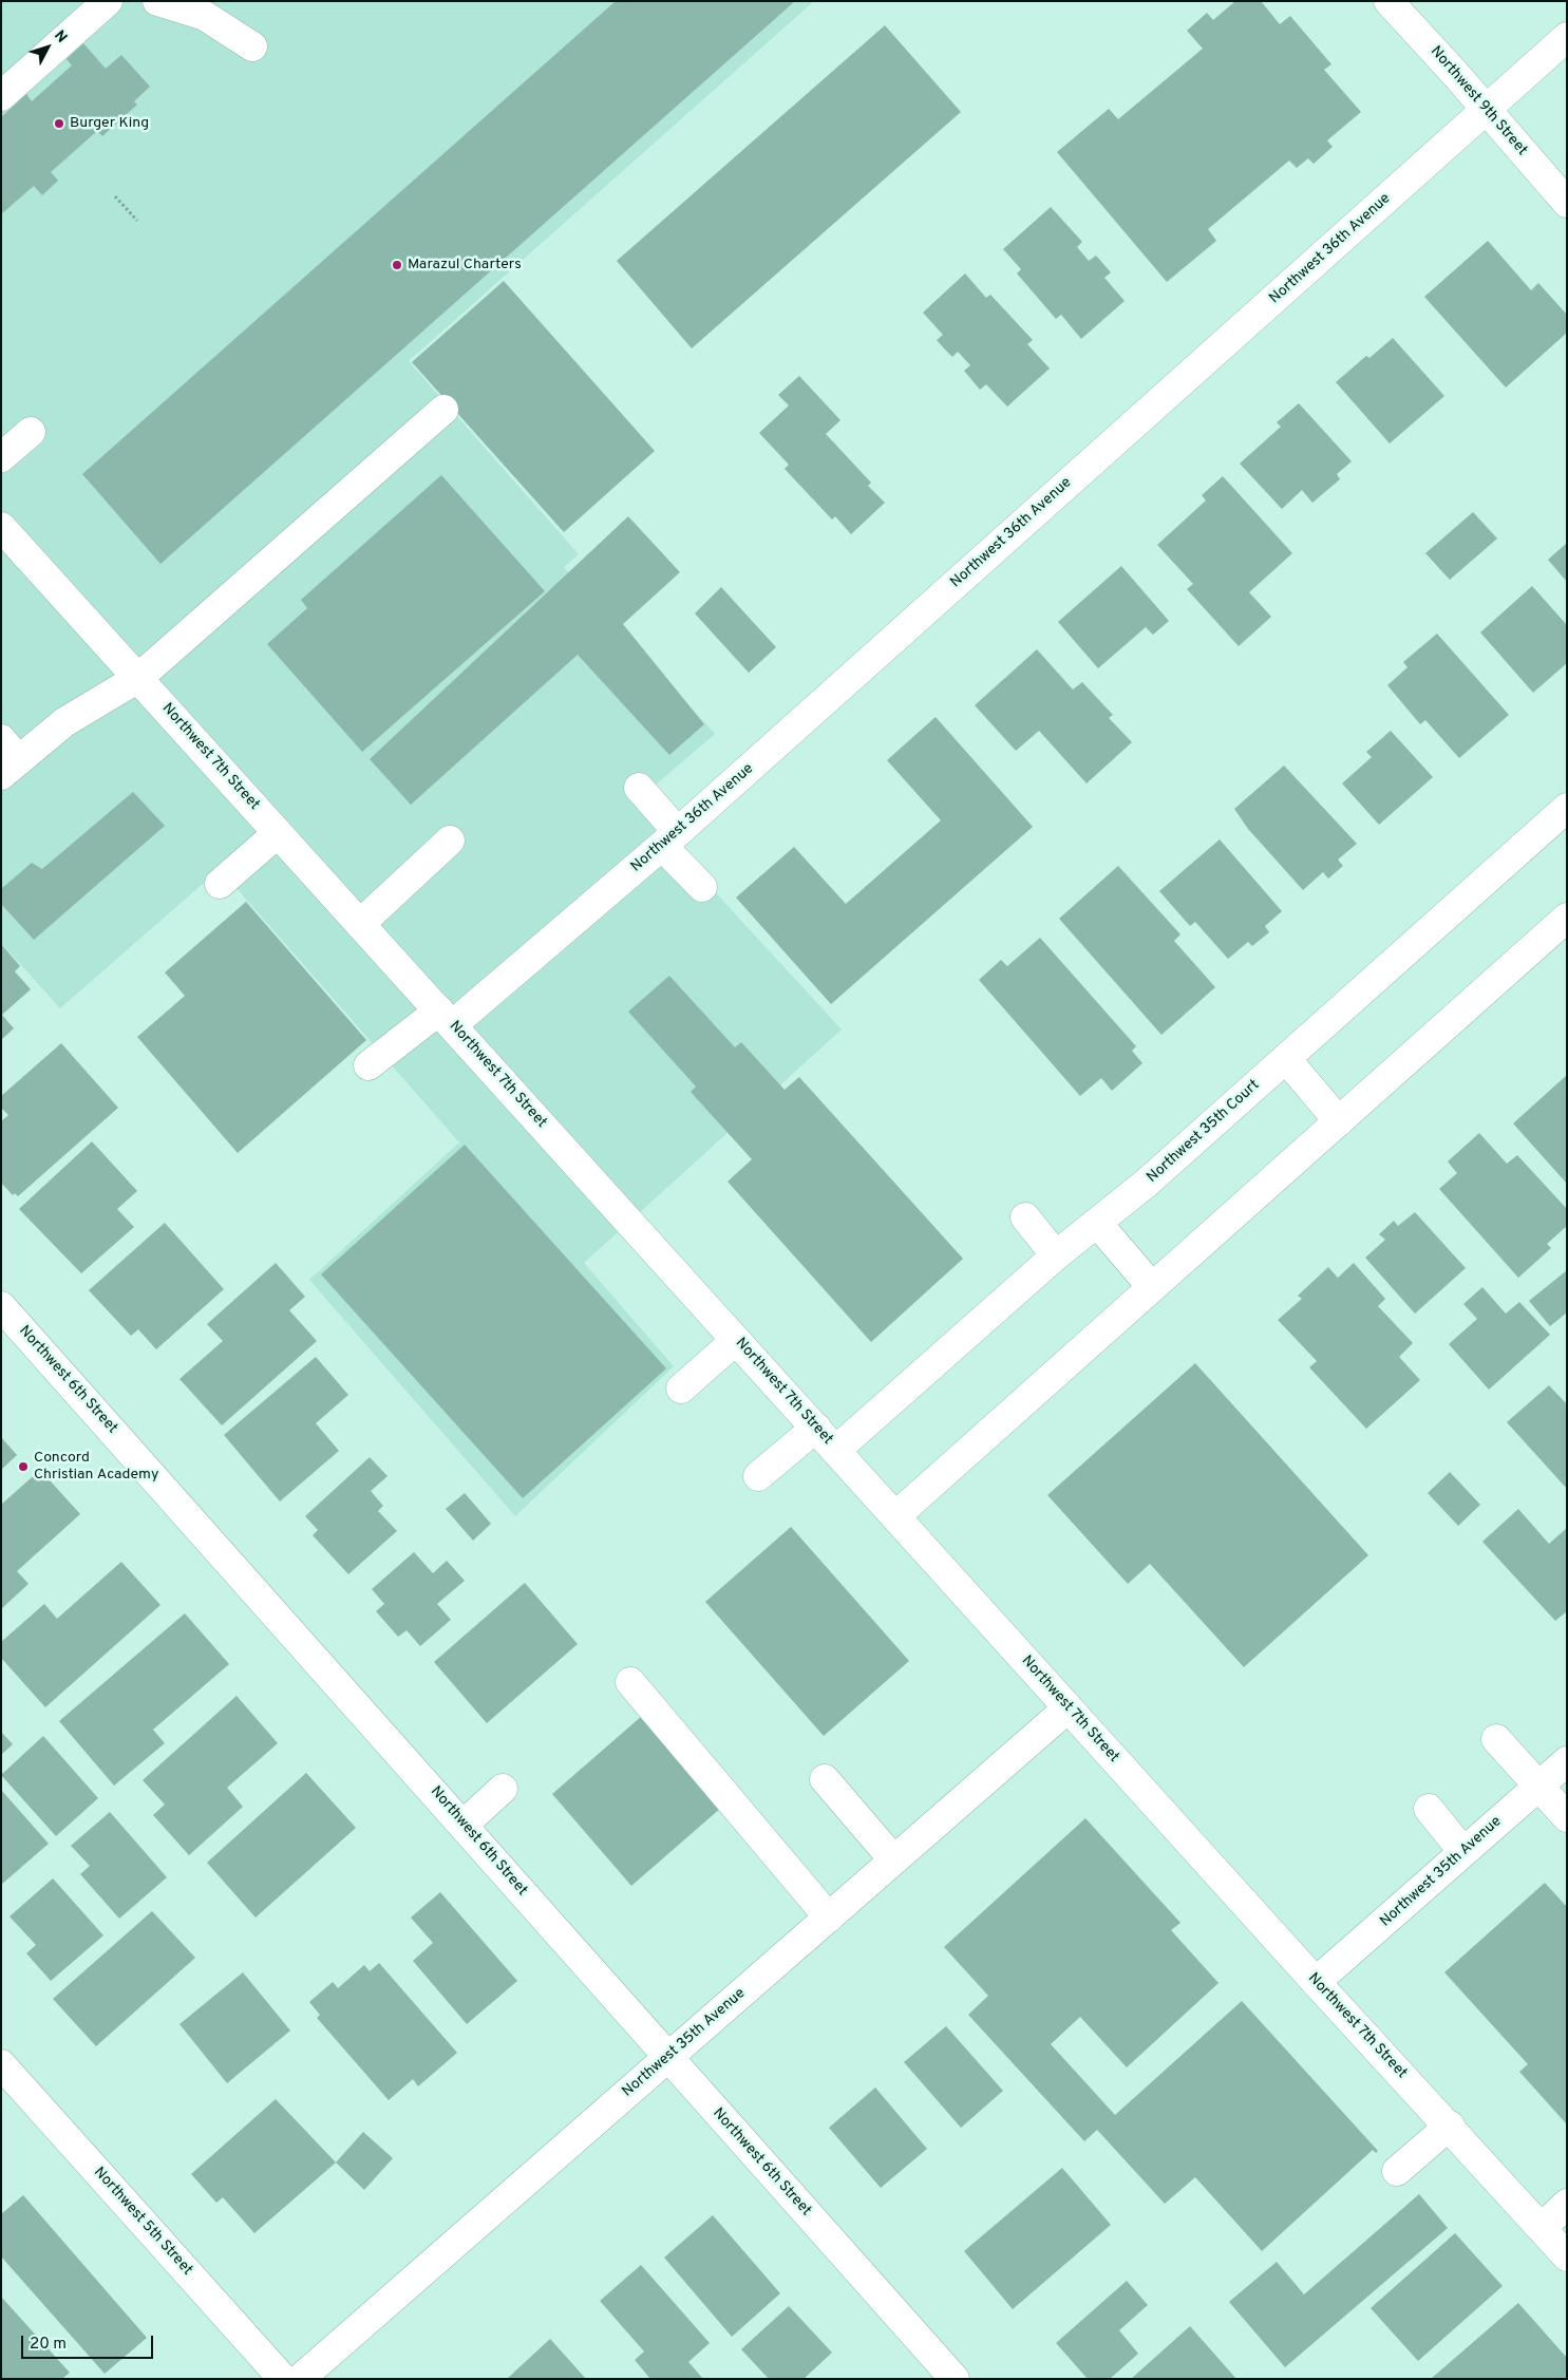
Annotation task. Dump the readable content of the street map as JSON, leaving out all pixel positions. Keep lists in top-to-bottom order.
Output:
{
  "streets": {
    "street": [
      "Northwest 9th Street",
      "Northwest 36th Avenue",
      "Northwest 7th Street",
      "Northwest 35th Court",
      "Northwest 6th Street",
      "Northwest 35th Avenue",
      "Northwest 5th Street"
    ]
  },
  "crossings": [
    ["Northwest 9th Street", "Northwest 36th Avenue"],
    ["Northwest 36th Avenue", "Northwest 7th Street"],
    ["Northwest 7th Street", "Northwest 35th Court"],
    ["Northwest 7th Street", "Northwest 35th Avenue"],
    ["Northwest 6th Street", "Northwest 35th Avenue"]
  ],
  "places": ["Burger King", "Marazul Charters", "Concord Christian Academy"],
  "scale_bar": "20 m",
  "north": "top right"
}
